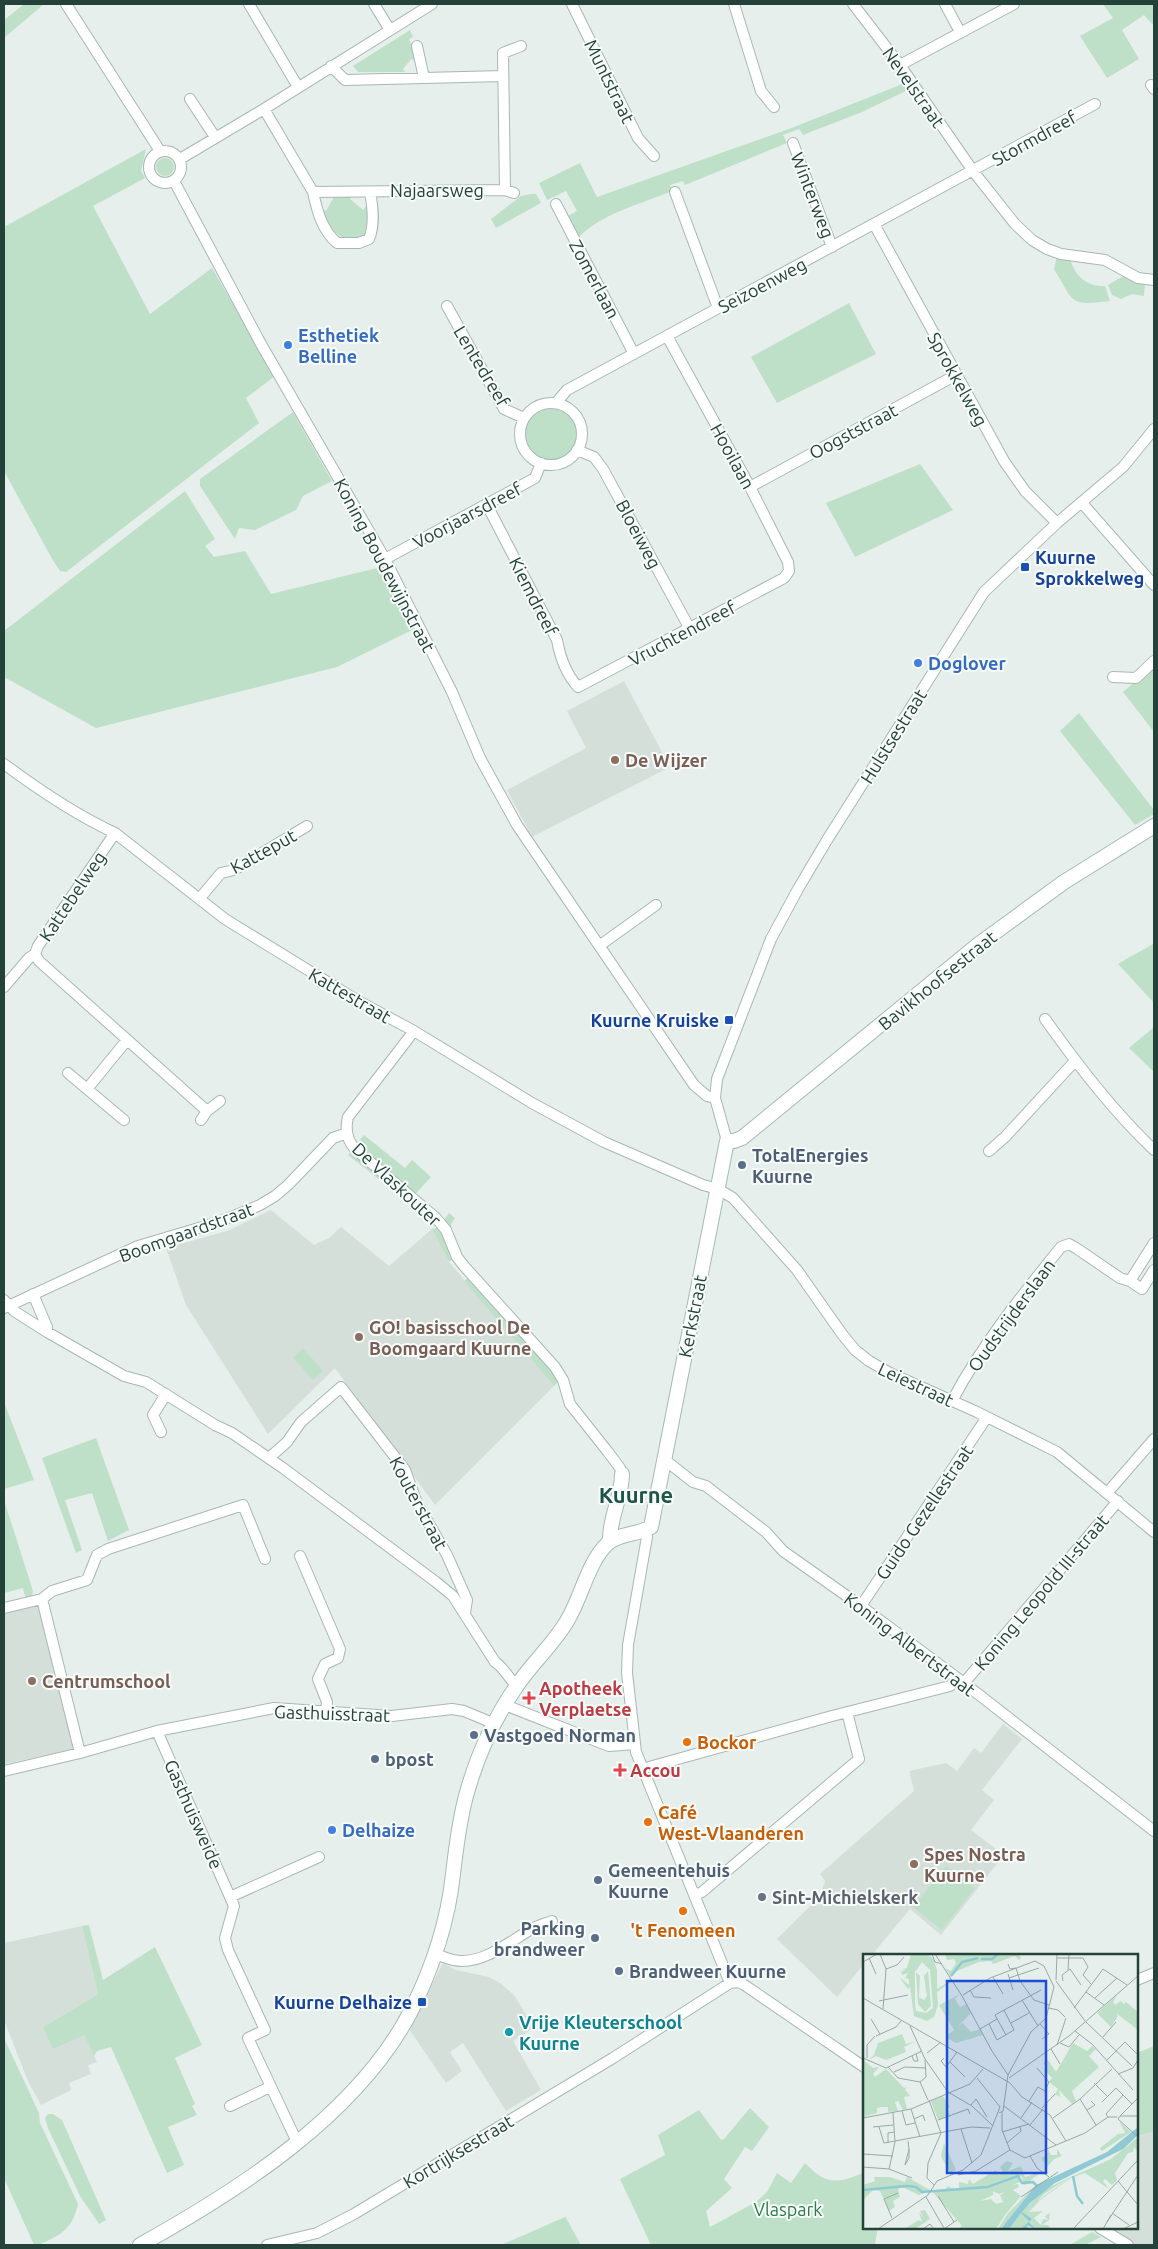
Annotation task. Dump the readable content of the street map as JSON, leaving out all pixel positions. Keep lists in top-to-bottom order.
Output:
{
  "streets": {
    "street": [
      "Muntstraat",
      "Nevelstraat",
      "Stormdreef",
      "Najaarsweg",
      "Winterweg",
      "Zomerlaan",
      "Seizoenweg",
      "Lentedreef",
      "Sprokkelweg",
      "Oogststraat",
      "Hooilaan",
      "Voorjaarsdreef",
      "Bloeiweg",
      "Koning Boudewijnstraat",
      "Kiemdreef",
      "Vruchtendreef",
      "Hulstsestraat",
      "Katteput",
      "Kattebelweg",
      "Bavikhoofsestraat",
      "Kattestraat",
      "De Vlaskouter",
      "Boomgaardstraat",
      "Oudstrijderslaan",
      "Kerkstraat",
      "Leiestraat",
      "Kouterstraat",
      "Guido Gezellestraat",
      "Koning Leopold III-straat",
      "Koning Albertstraat",
      "Gasthuisstraat",
      "Gasthuisweide",
      "Kortrijksestraat"
    ]
  },
  "crossings": [
    ["Nevelstraat", "Stormdreef"],
    ["Nevelstraat", "Seizoenweg"],
    ["Stormdreef", "Seizoenweg"],
    ["Winterweg", "Seizoenweg"],
    ["Zomerlaan", "Seizoenweg"],
    ["Seizoenweg", "Lentedreef"],
    ["Seizoenweg", "Sprokkelweg"],
    ["Seizoenweg", "Hooilaan"],
    ["Seizoenweg", "Voorjaarsdreef"],
    ["Seizoenweg", "Bloeiweg"],
    ["Lentedreef", "Voorjaarsdreef"],
    ["Lentedreef", "Bloeiweg"],
    ["Sprokkelweg", "Oogststraat"],
    ["Sprokkelweg", "Hulstsestraat"],
    ["Oogststraat", "Hooilaan"],
    ["Hooilaan", "Vruchtendreef"],
    ["Voorjaarsdreef", "Bloeiweg"],
    ["Voorjaarsdreef", "Koning Boudewijnstraat"],
    ["Voorjaarsdreef", "Kiemdreef"],
    ["Bloeiweg", "Vruchtendreef"],
    ["Koning Boudewijnstraat", "Hulstsestraat"],
    ["Koning Boudewijnstraat", "Kerkstraat"],
    ["Kiemdreef", "Vruchtendreef"],
    ["Hulstsestraat", "Kerkstraat"],
    ["Katteput", "Kattestraat"],
    ["Kattebelweg", "Kattestraat"],
    ["Bavikhoofsestraat", "Kerkstraat"],
    ["Kattestraat", "Kerkstraat"],
    ["Kattestraat", "Leiestraat"],
    ["De Vlaskouter", "Boomgaardstraat"],
    ["Boomgaardstraat", "Kouterstraat"],
    ["Oudstrijderslaan", "Leiestraat"],
    ["Kerkstraat", "Leiestraat"],
    ["Kerkstraat", "Koning Albertstraat"],
    ["Kerkstraat", "Kortrijksestraat"],
    ["Leiestraat", "Guido Gezellestraat"],
    ["Leiestraat", "Koning Leopold III-straat"],
    ["Guido Gezellestraat", "Koning Albertstraat"],
    ["Koning Leopold III-straat", "Koning Albertstraat"],
    ["Gasthuisstraat", "Gasthuisweide"]
  ],
  "districts": ["Kuurne"],
  "parks": ["Vlaspark"],
  "places": {
    "other": [
      "Esthetiek Belline",
      "Doglover",
      "De Wijzer",
      "TotalEnergies Kuurne",
      "GO! basisschool De Boomgaard Kuurne",
      "Centrumschool",
      "Vastgoed Norman",
      "Bockor",
      "bpost",
      "Café West-Vlaanderen",
      "Delhaize",
      "Spes Nostra Kuurne",
      "Gemeentehuis Kuurne",
      "Sint-Michielskerk",
      "'t Fenomeen",
      "Parking brandweer",
      "Brandweer Kuurne",
      "Vrije Kleuterschool Kuurne"
    ],
    "transit": ["Kuurne Sprokkelweg", "Kuurne Kruiske", "Kuurne Delhaize"],
    "health": ["Apotheek Verplaetse", "Accou"]
  }
}
